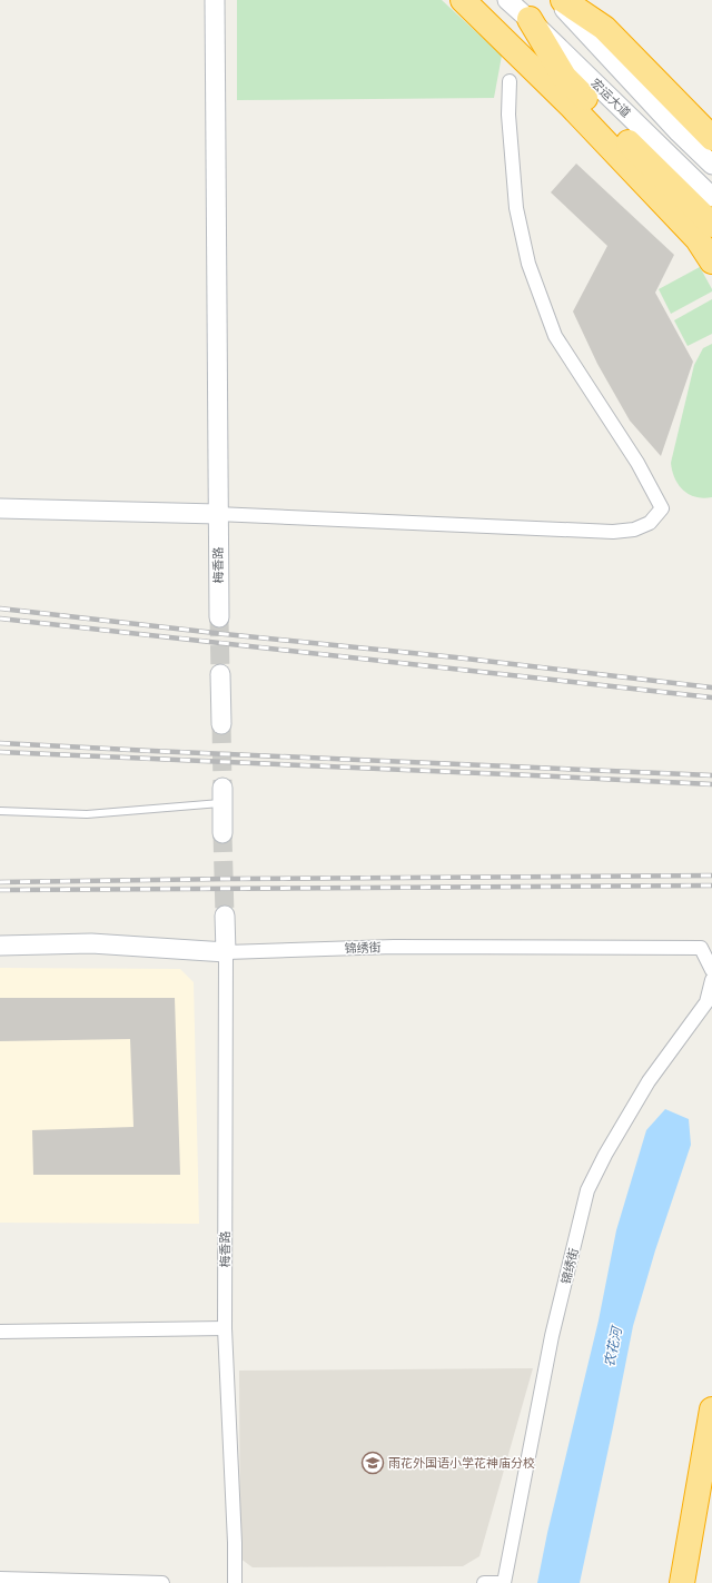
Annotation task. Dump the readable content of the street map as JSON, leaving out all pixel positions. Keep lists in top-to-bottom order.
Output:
{
  "streets": {
    "street": ["宏运大道", "梅香路", "锦绣街"]
  },
  "crossings": [
    ["梅香路", "锦绣街"]
  ],
  "water": ["农花河"],
  "places": {
    "school or university": ["雨花外国语小学花神庙分校"]
  }
}
